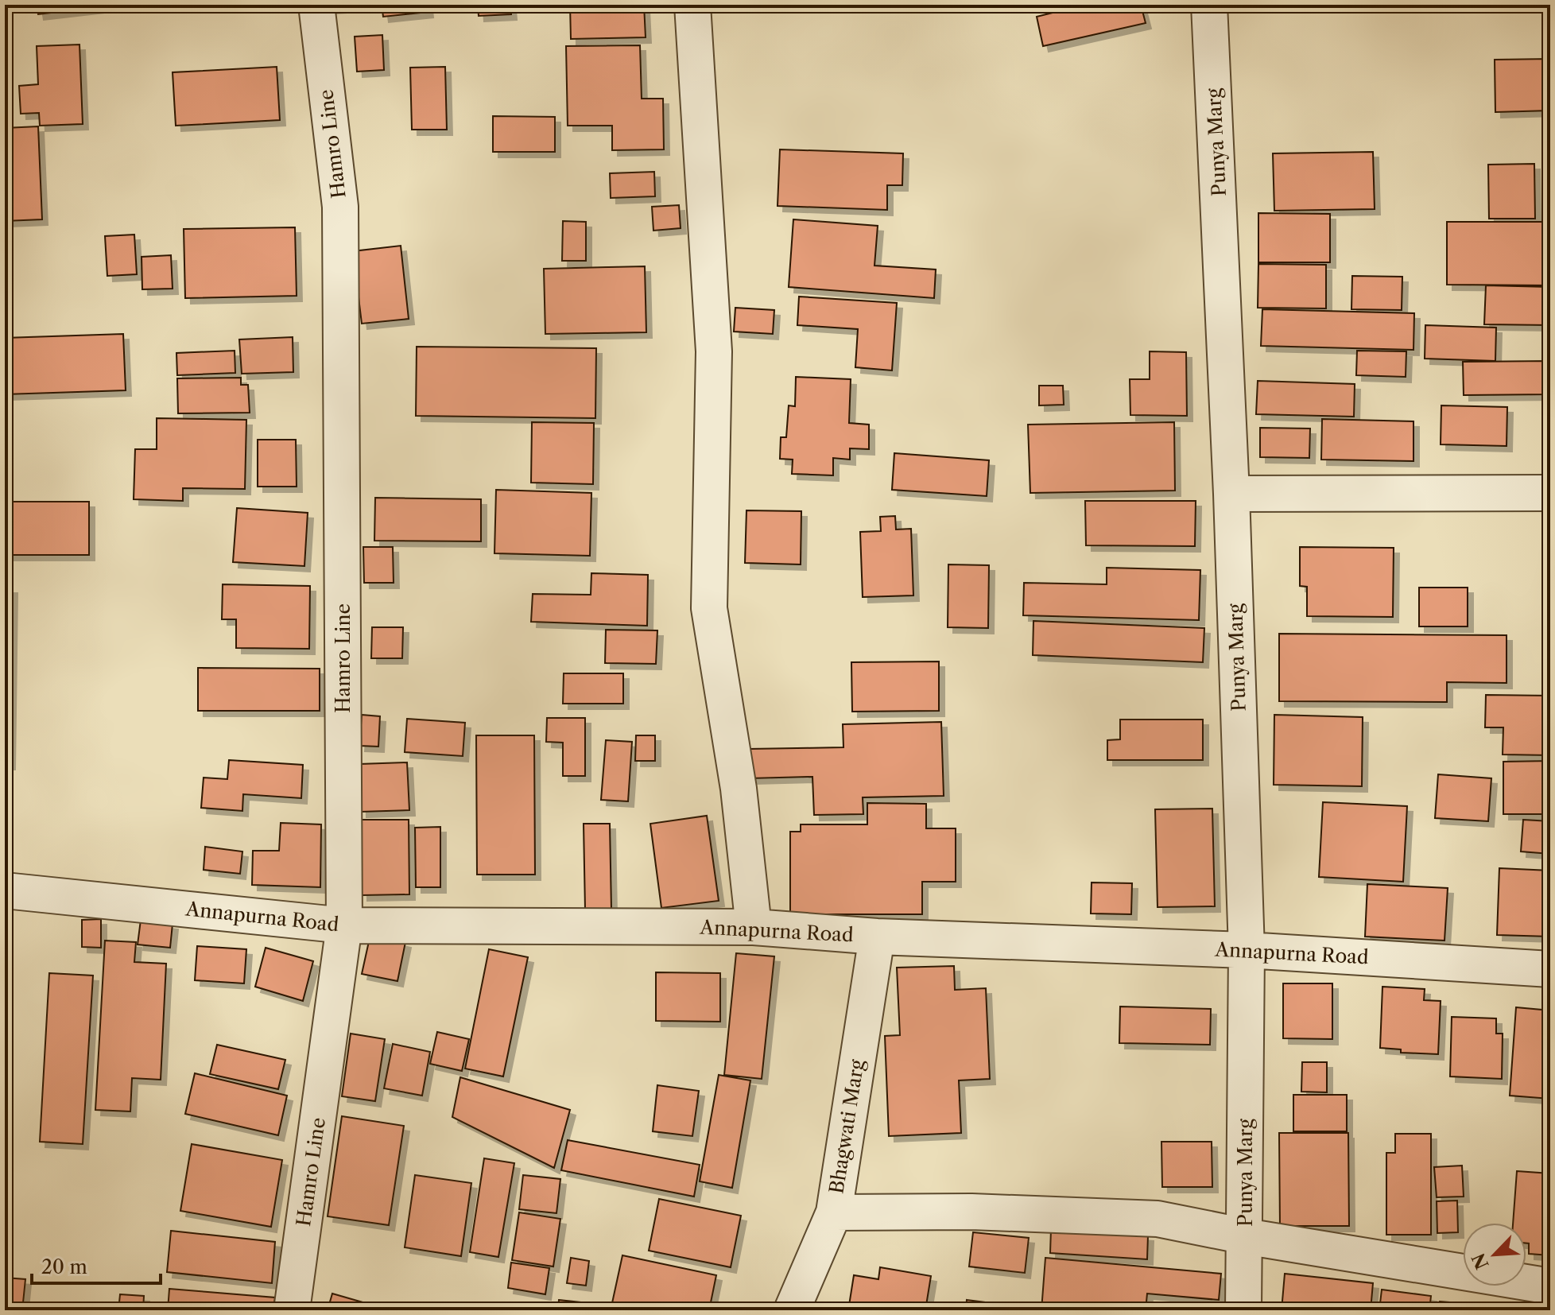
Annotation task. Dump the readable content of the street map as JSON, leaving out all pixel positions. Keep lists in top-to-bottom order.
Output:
{
  "streets": {
    "street": [
      "Punya Marg",
      "Hamro Line",
      "Annapurna Road",
      "Bhagwati Marg"
    ]
  },
  "crossings": [
    ["Punya Marg", "Annapurna Road"],
    ["Hamro Line", "Annapurna Road"],
    ["Annapurna Road", "Bhagwati Marg"]
  ],
  "scale_bar": "20 m",
  "north": "bottom left"
}
